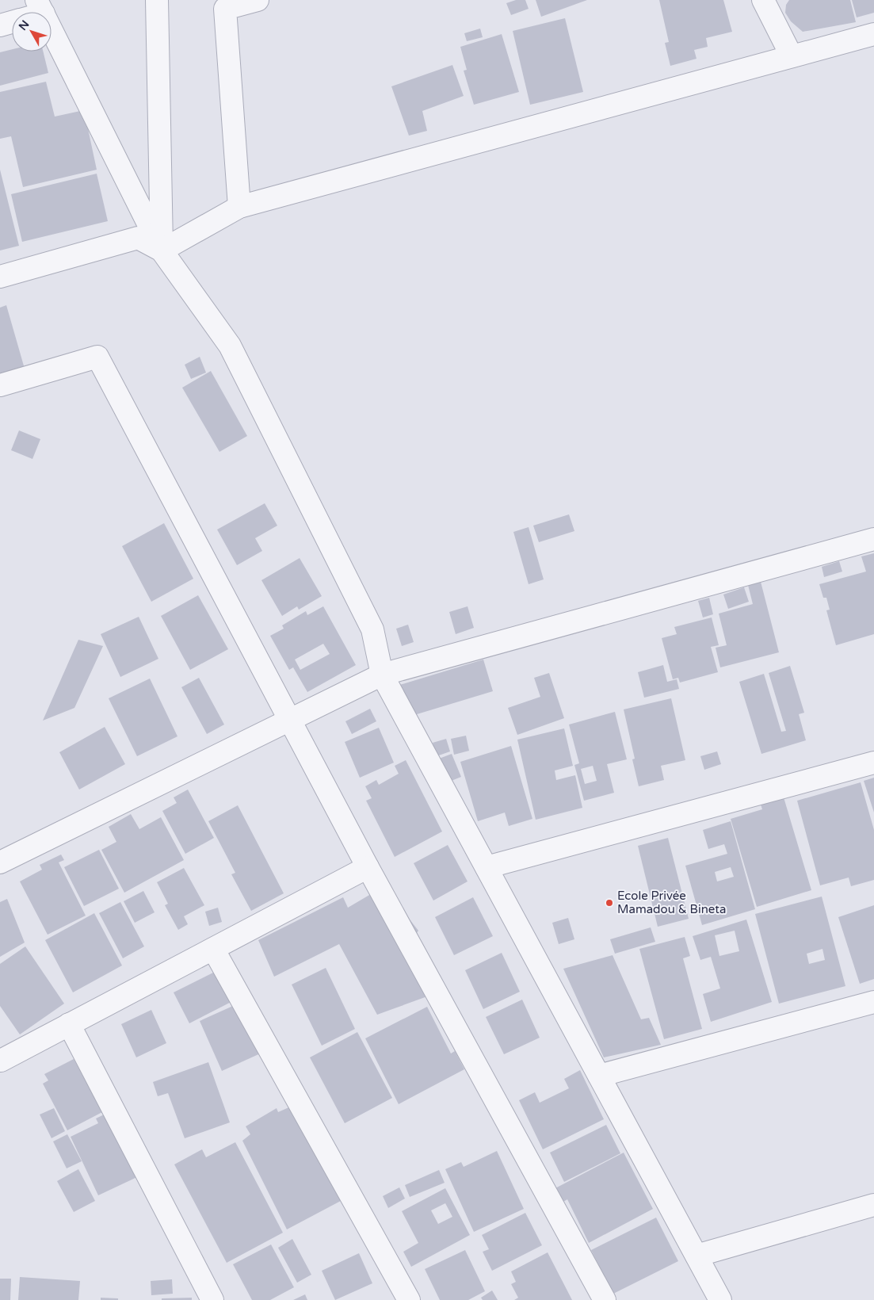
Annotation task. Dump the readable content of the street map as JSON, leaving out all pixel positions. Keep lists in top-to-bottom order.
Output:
{
  "places": ["Ecole Privée Mamadou & Bineta"],
  "north": "top left"
}
